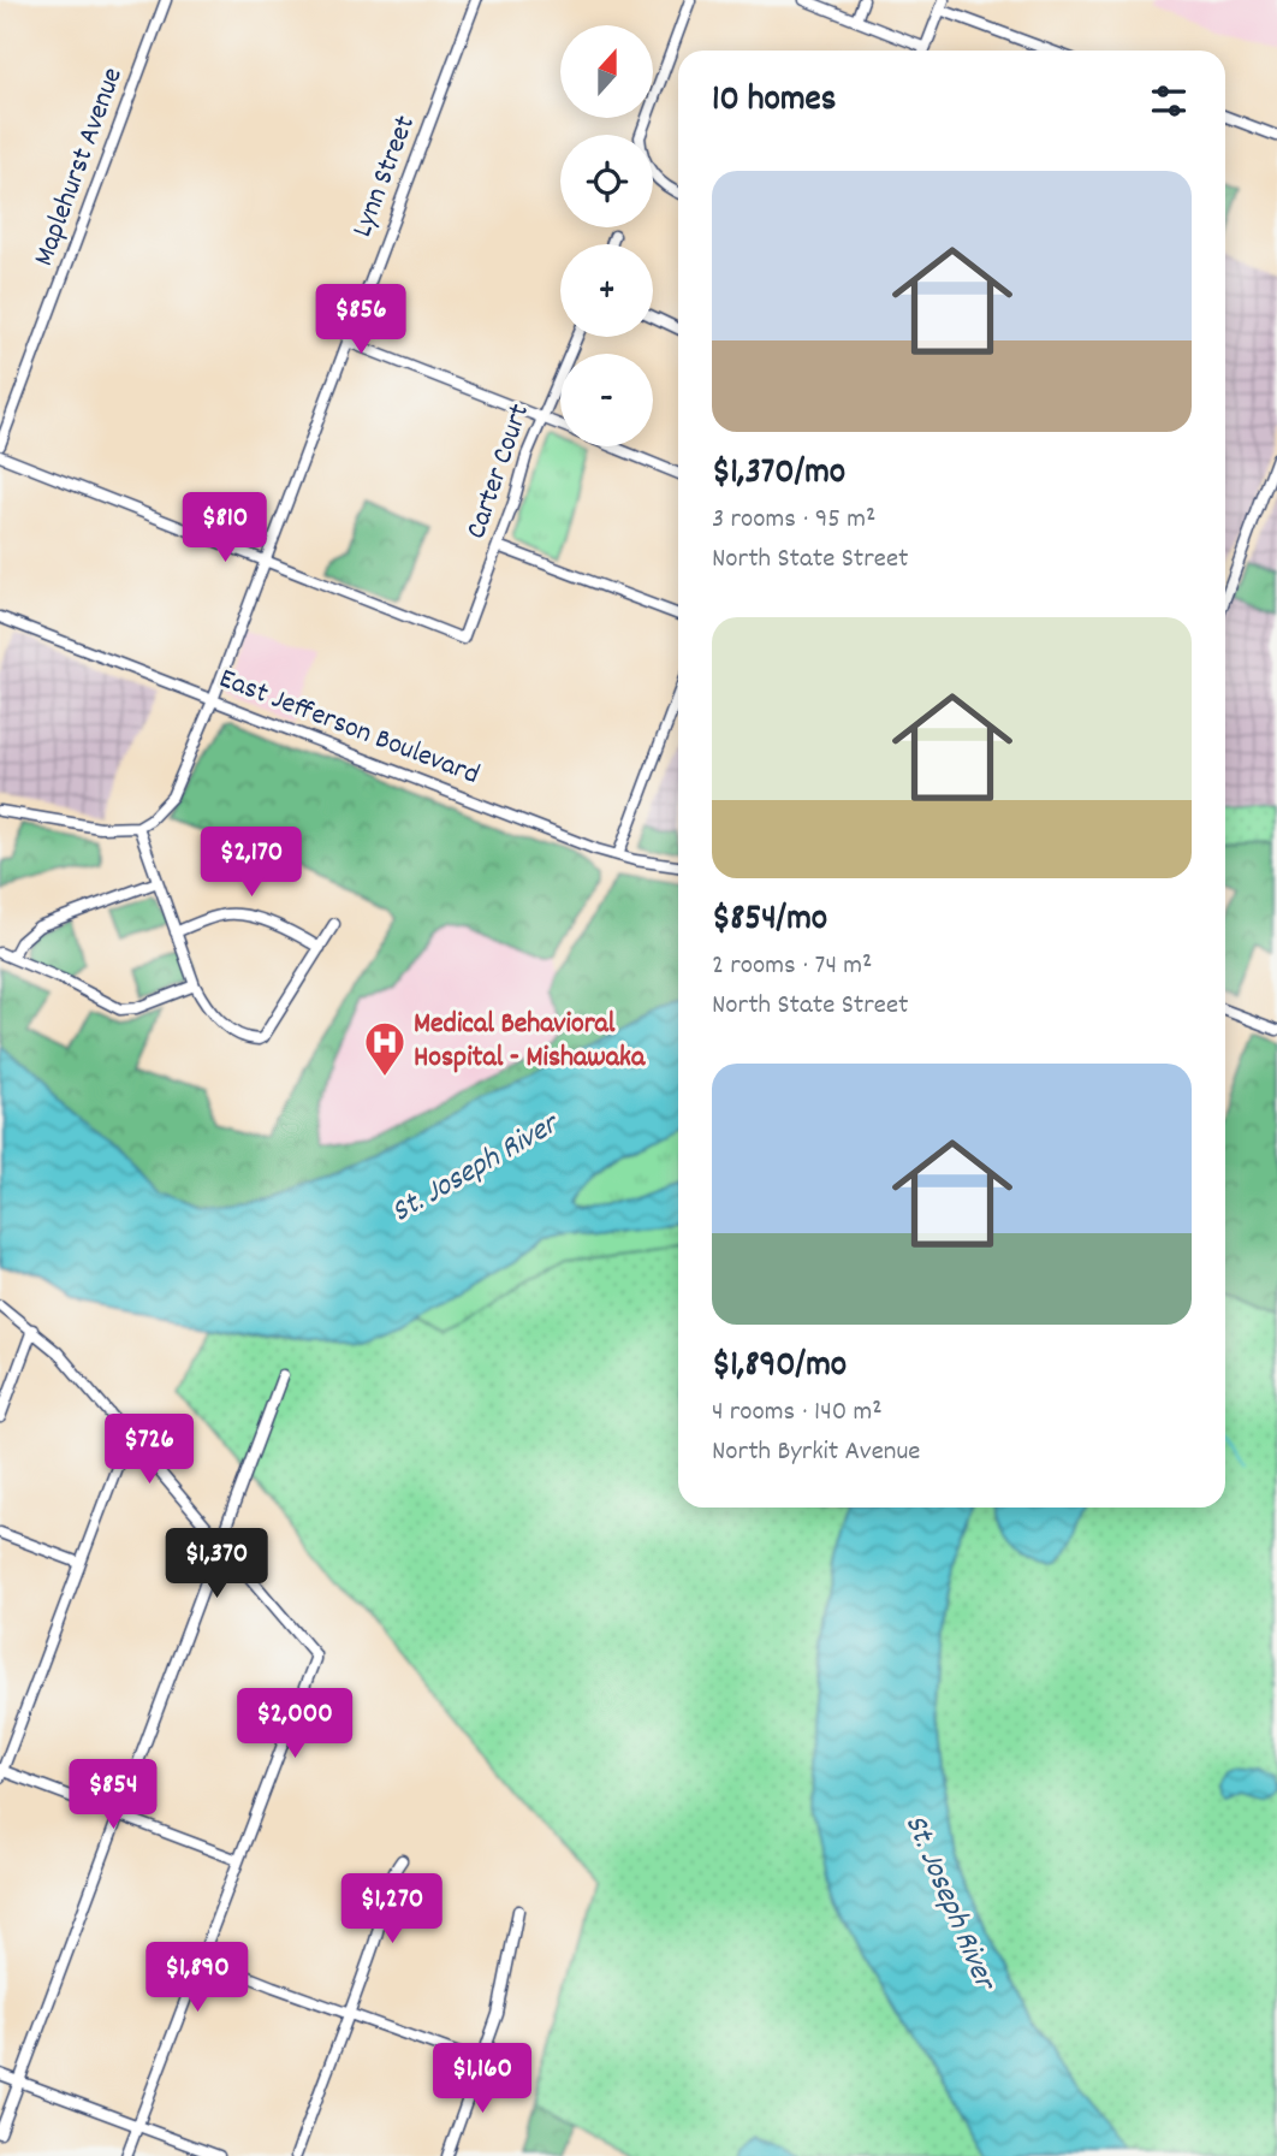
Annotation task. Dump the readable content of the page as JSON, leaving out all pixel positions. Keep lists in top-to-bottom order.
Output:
{
  "streets": {
    "street": [
      "Maplehurst Avenue",
      "Lynn Street",
      "Carter Court",
      "East Jefferson Boulevard"
    ]
  },
  "crossings": [
    ["Lynn Street", "Carter Court"],
    ["Lynn Street", "East Jefferson Boulevard"]
  ],
  "water": ["St. Joseph River"],
  "places": {
    "hospital": ["Medical Behavioral Hospital - Mishawaka"]
  },
  "north": "top",
  "page": {
    "map_buttons": ["+", "−"],
    "heading": "10 homes",
    "list": [
      {
        "name": "$1,370/mo",
        "note": "3 rooms · 95 m² · North State Street"
      },
      {
        "name": "$854/mo",
        "note": "2 rooms · 74 m² · North State Street"
      },
      {
        "name": "$1,890/mo",
        "note": "4 rooms · 140 m² · North Byrkit Avenue"
      }
    ],
    "price": [
      "$856",
      "$810",
      "$2,170",
      "$726",
      "$1,370",
      "$2,000",
      "$854",
      "$1,270",
      "$1,890",
      "$1,160"
    ]
  }
}
